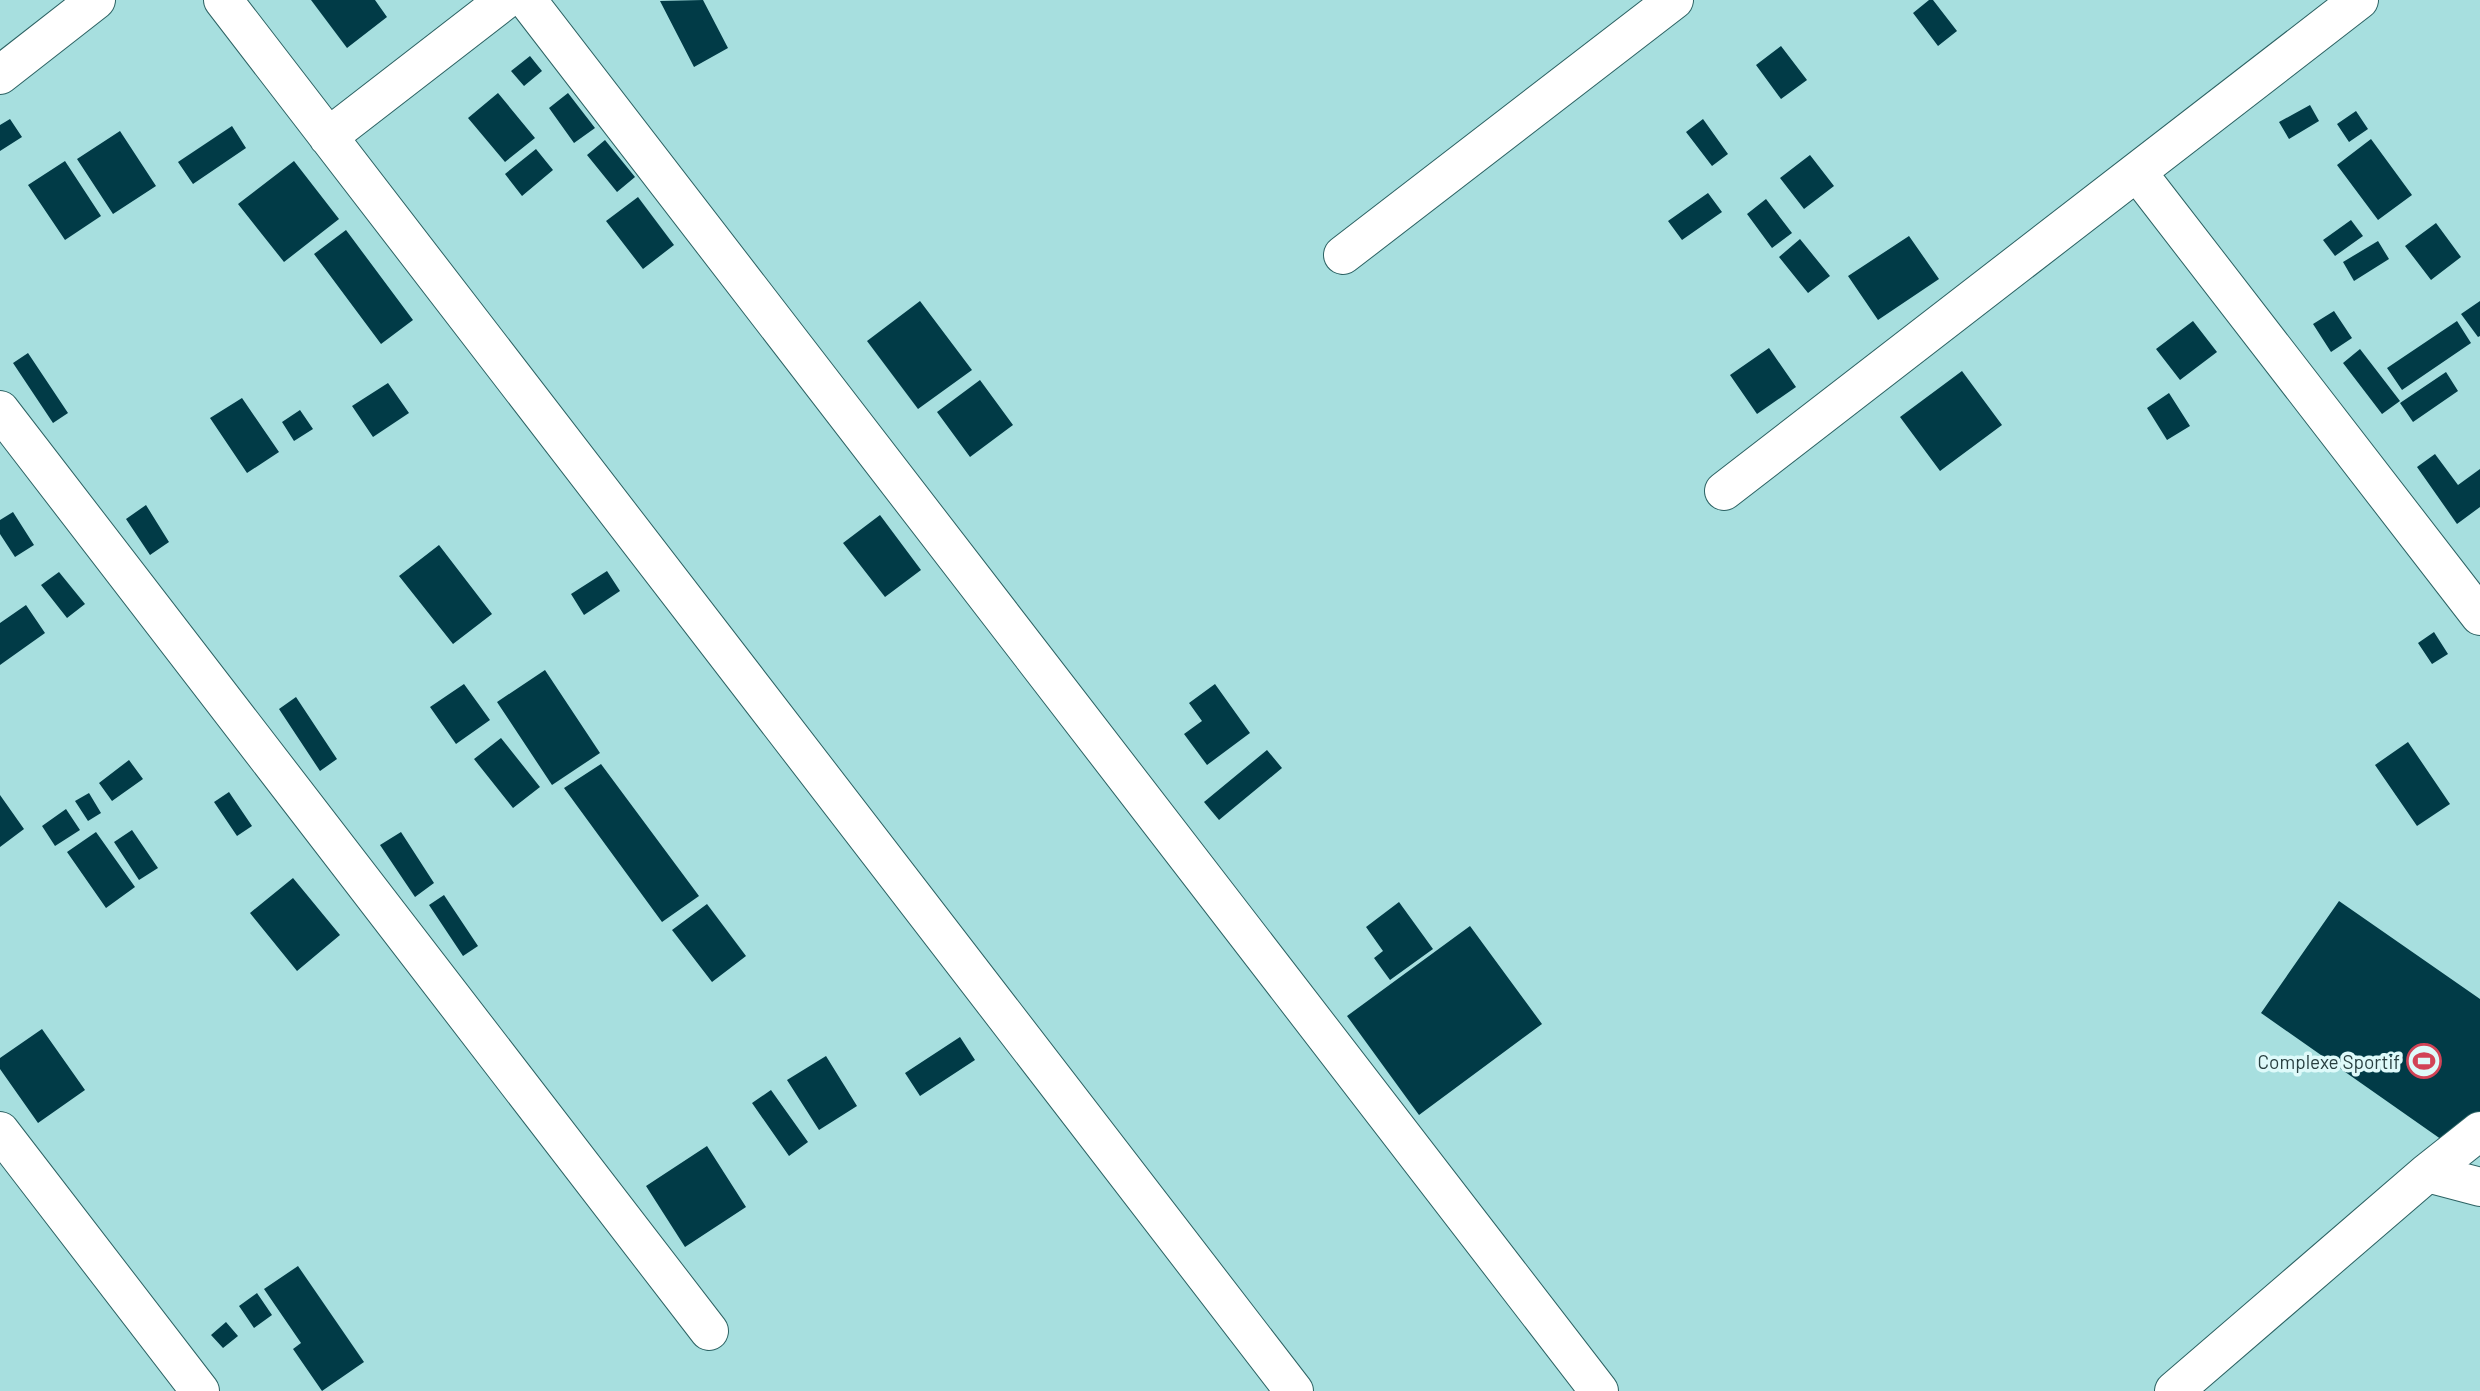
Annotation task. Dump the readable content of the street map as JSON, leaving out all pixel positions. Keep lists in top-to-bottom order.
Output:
{
  "places": {
    "sports": ["Complexe Sportif"]
  }
}
